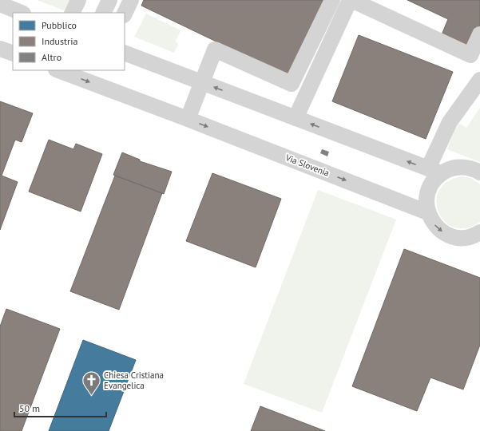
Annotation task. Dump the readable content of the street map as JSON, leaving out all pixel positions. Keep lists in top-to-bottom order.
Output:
{
  "streets": {
    "street": ["Via Slovenia"]
  },
  "places": {
    "church": ["Chiesa Cristiana Evangelica"]
  },
  "legend": ["Pubblico", "Industria", "Altro"],
  "scale_bar": "50 m"
}
